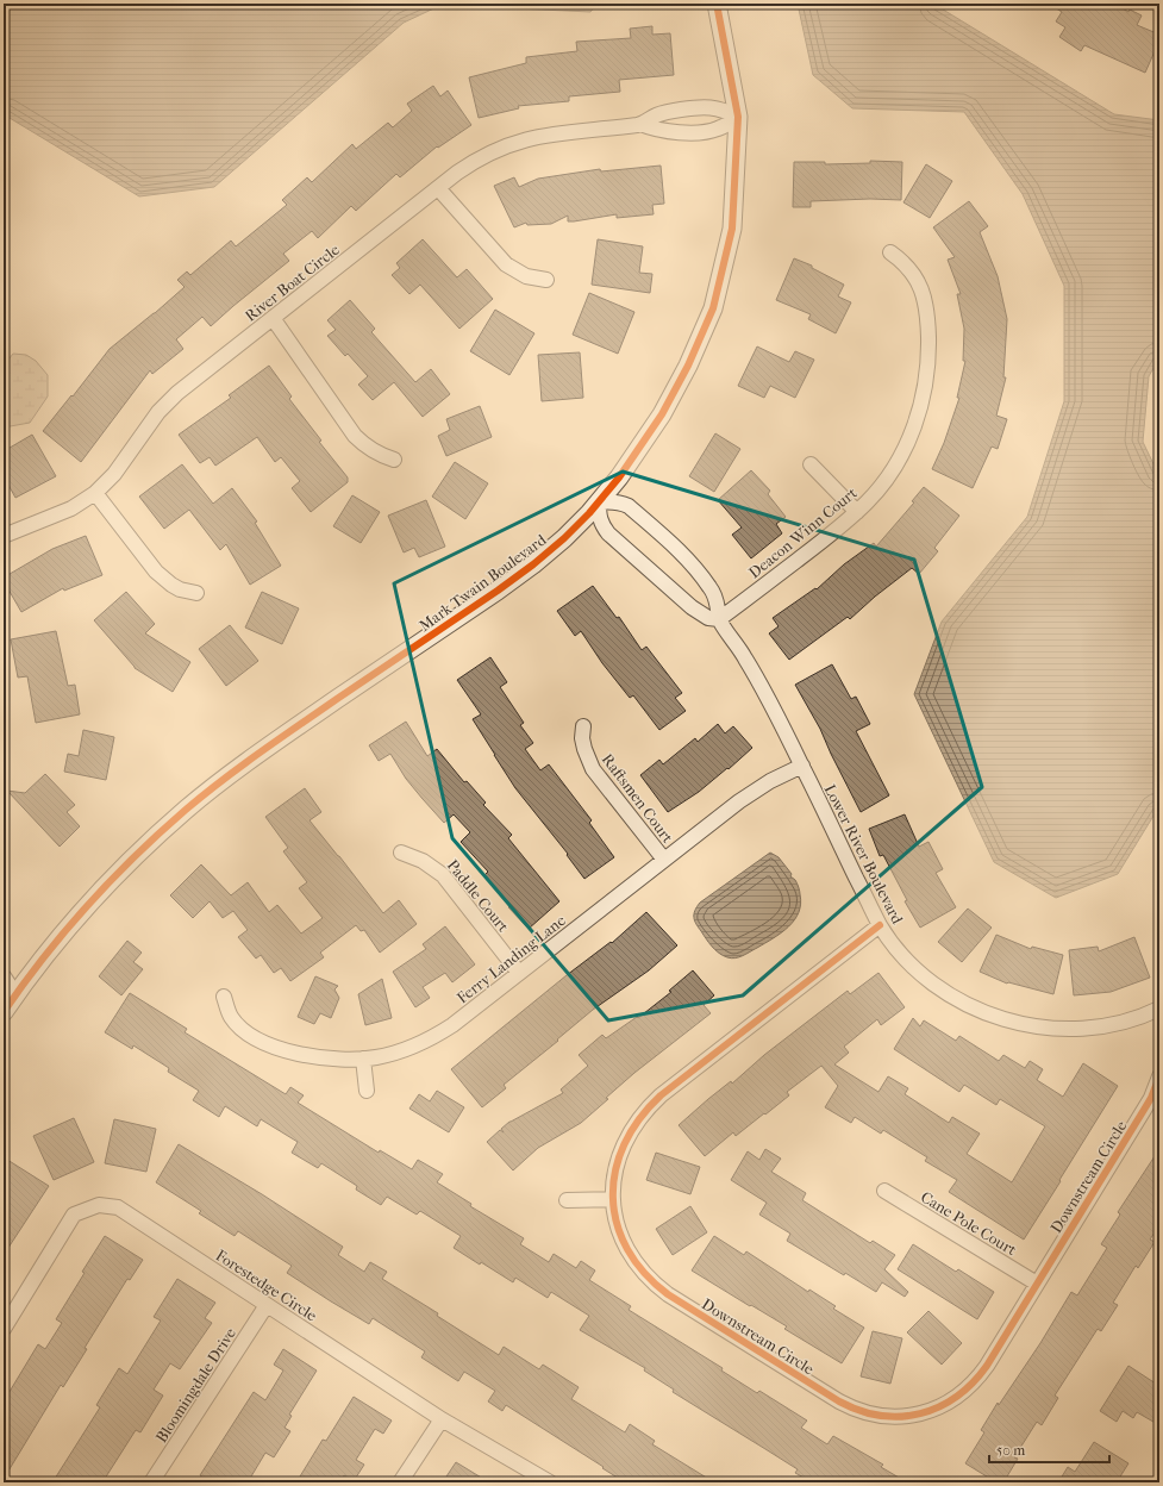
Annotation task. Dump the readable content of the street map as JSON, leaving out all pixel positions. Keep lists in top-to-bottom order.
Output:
{
  "streets": {
    "street": [
      "River Boat Circle",
      "Deacon Winn Court",
      "Mark Twain Boulevard",
      "Raftsmen Court",
      "Lower River Boulevard",
      "Paddle Court",
      "Ferry Landing Lane",
      "Downstream Circle",
      "Cane Pole Court",
      "Forestedge Circle",
      "Bloomingdale Drive"
    ]
  },
  "crossings": [
    ["River Boat Circle", "Mark Twain Boulevard"],
    ["Deacon Winn Court", "Lower River Boulevard"],
    ["Mark Twain Boulevard", "Lower River Boulevard"],
    ["Raftsmen Court", "Ferry Landing Lane"],
    ["Lower River Boulevard", "Ferry Landing Lane"],
    ["Lower River Boulevard", "Downstream Circle"],
    ["Paddle Court", "Ferry Landing Lane"],
    ["Downstream Circle", "Cane Pole Court"],
    ["Forestedge Circle", "Bloomingdale Drive"]
  ],
  "scale_bar": "50 m"
}
